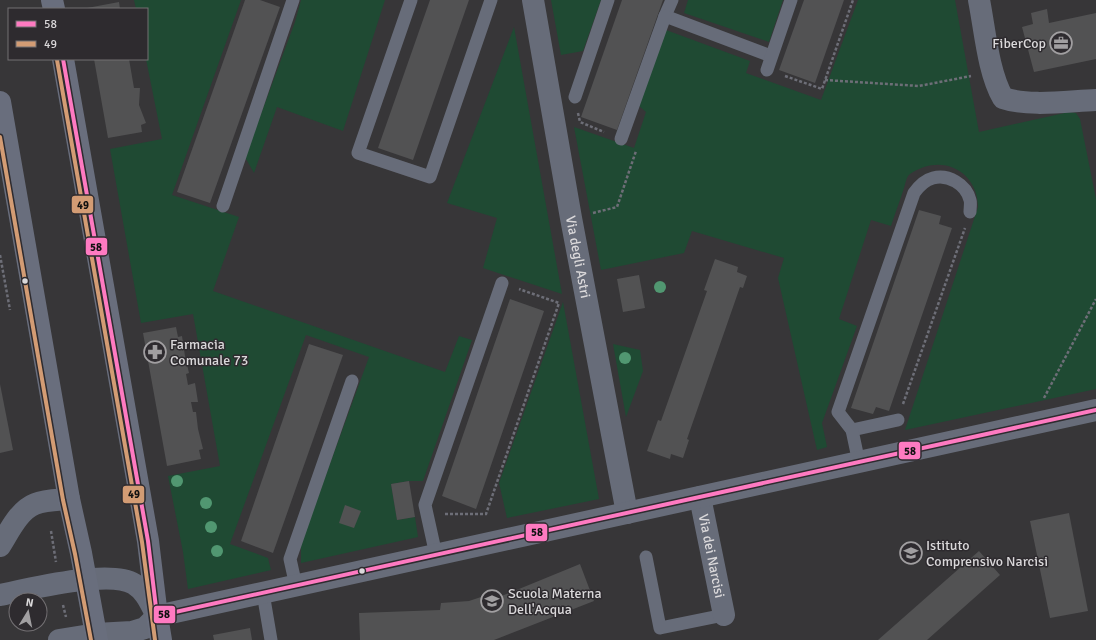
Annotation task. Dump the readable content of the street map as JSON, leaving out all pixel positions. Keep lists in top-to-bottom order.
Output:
{
  "streets": {
    "street": ["Via degli Astri", "Via dei Narcisi"]
  },
  "places": {
    "office": ["FiberCop"],
    "pharmacy": ["Farmacia Comunale 73"],
    "school or university": ["Istituto Comprensivo Narcisi", "Scuola Materna Dell'Acqua"]
  },
  "lines": ["transit line 58", "transit line 49"],
  "legend": ["58", "49"],
  "north": "top"
}
